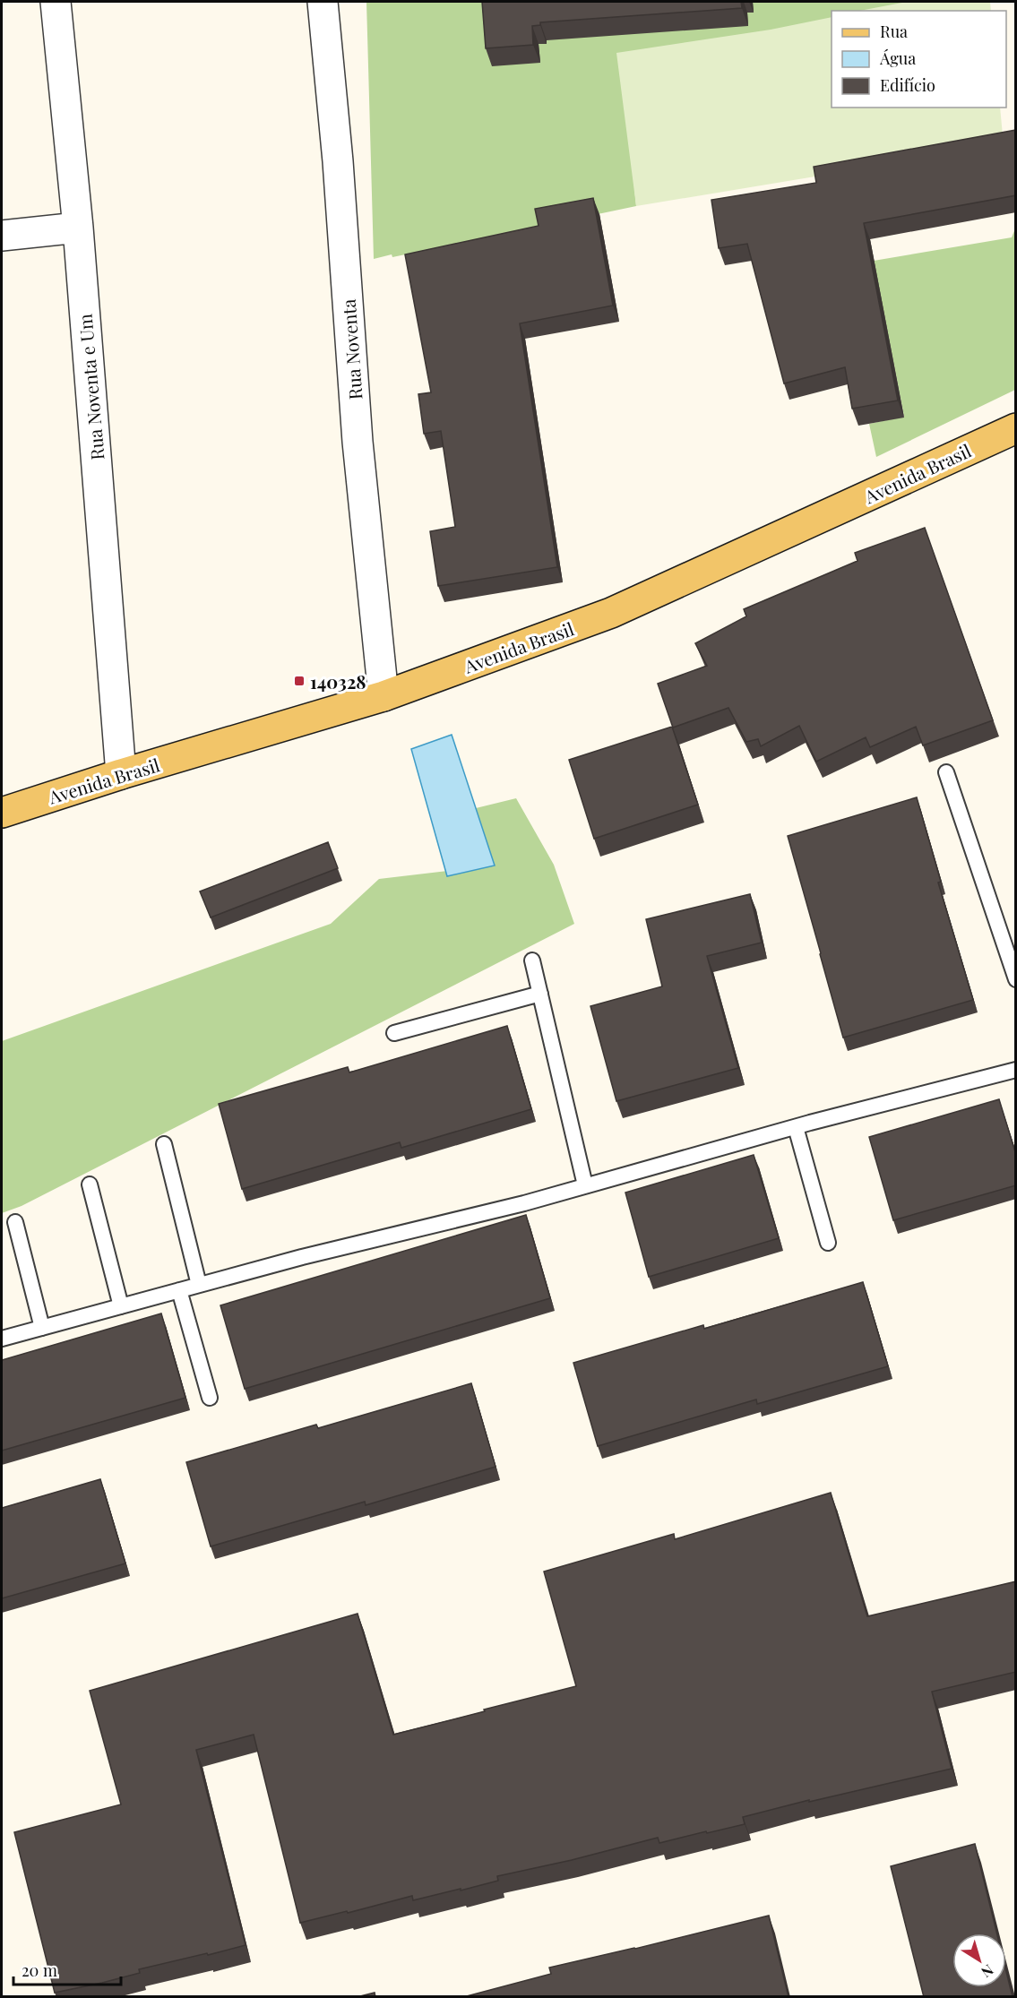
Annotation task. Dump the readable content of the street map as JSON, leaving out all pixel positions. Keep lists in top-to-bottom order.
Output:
{
  "streets": {
    "main road": ["Avenida Brasil"],
    "street": ["Rua Noventa", "Rua Noventa e Um"]
  },
  "crossings": [
    ["Rua Noventa", "Avenida Brasil"],
    ["Rua Noventa e Um", "Avenida Brasil"]
  ],
  "places": {
    "transit": ["140328"]
  },
  "legend": ["Rua", "Água", "Edifício"],
  "scale_bar": "20 m",
  "north": "bottom right"
}
